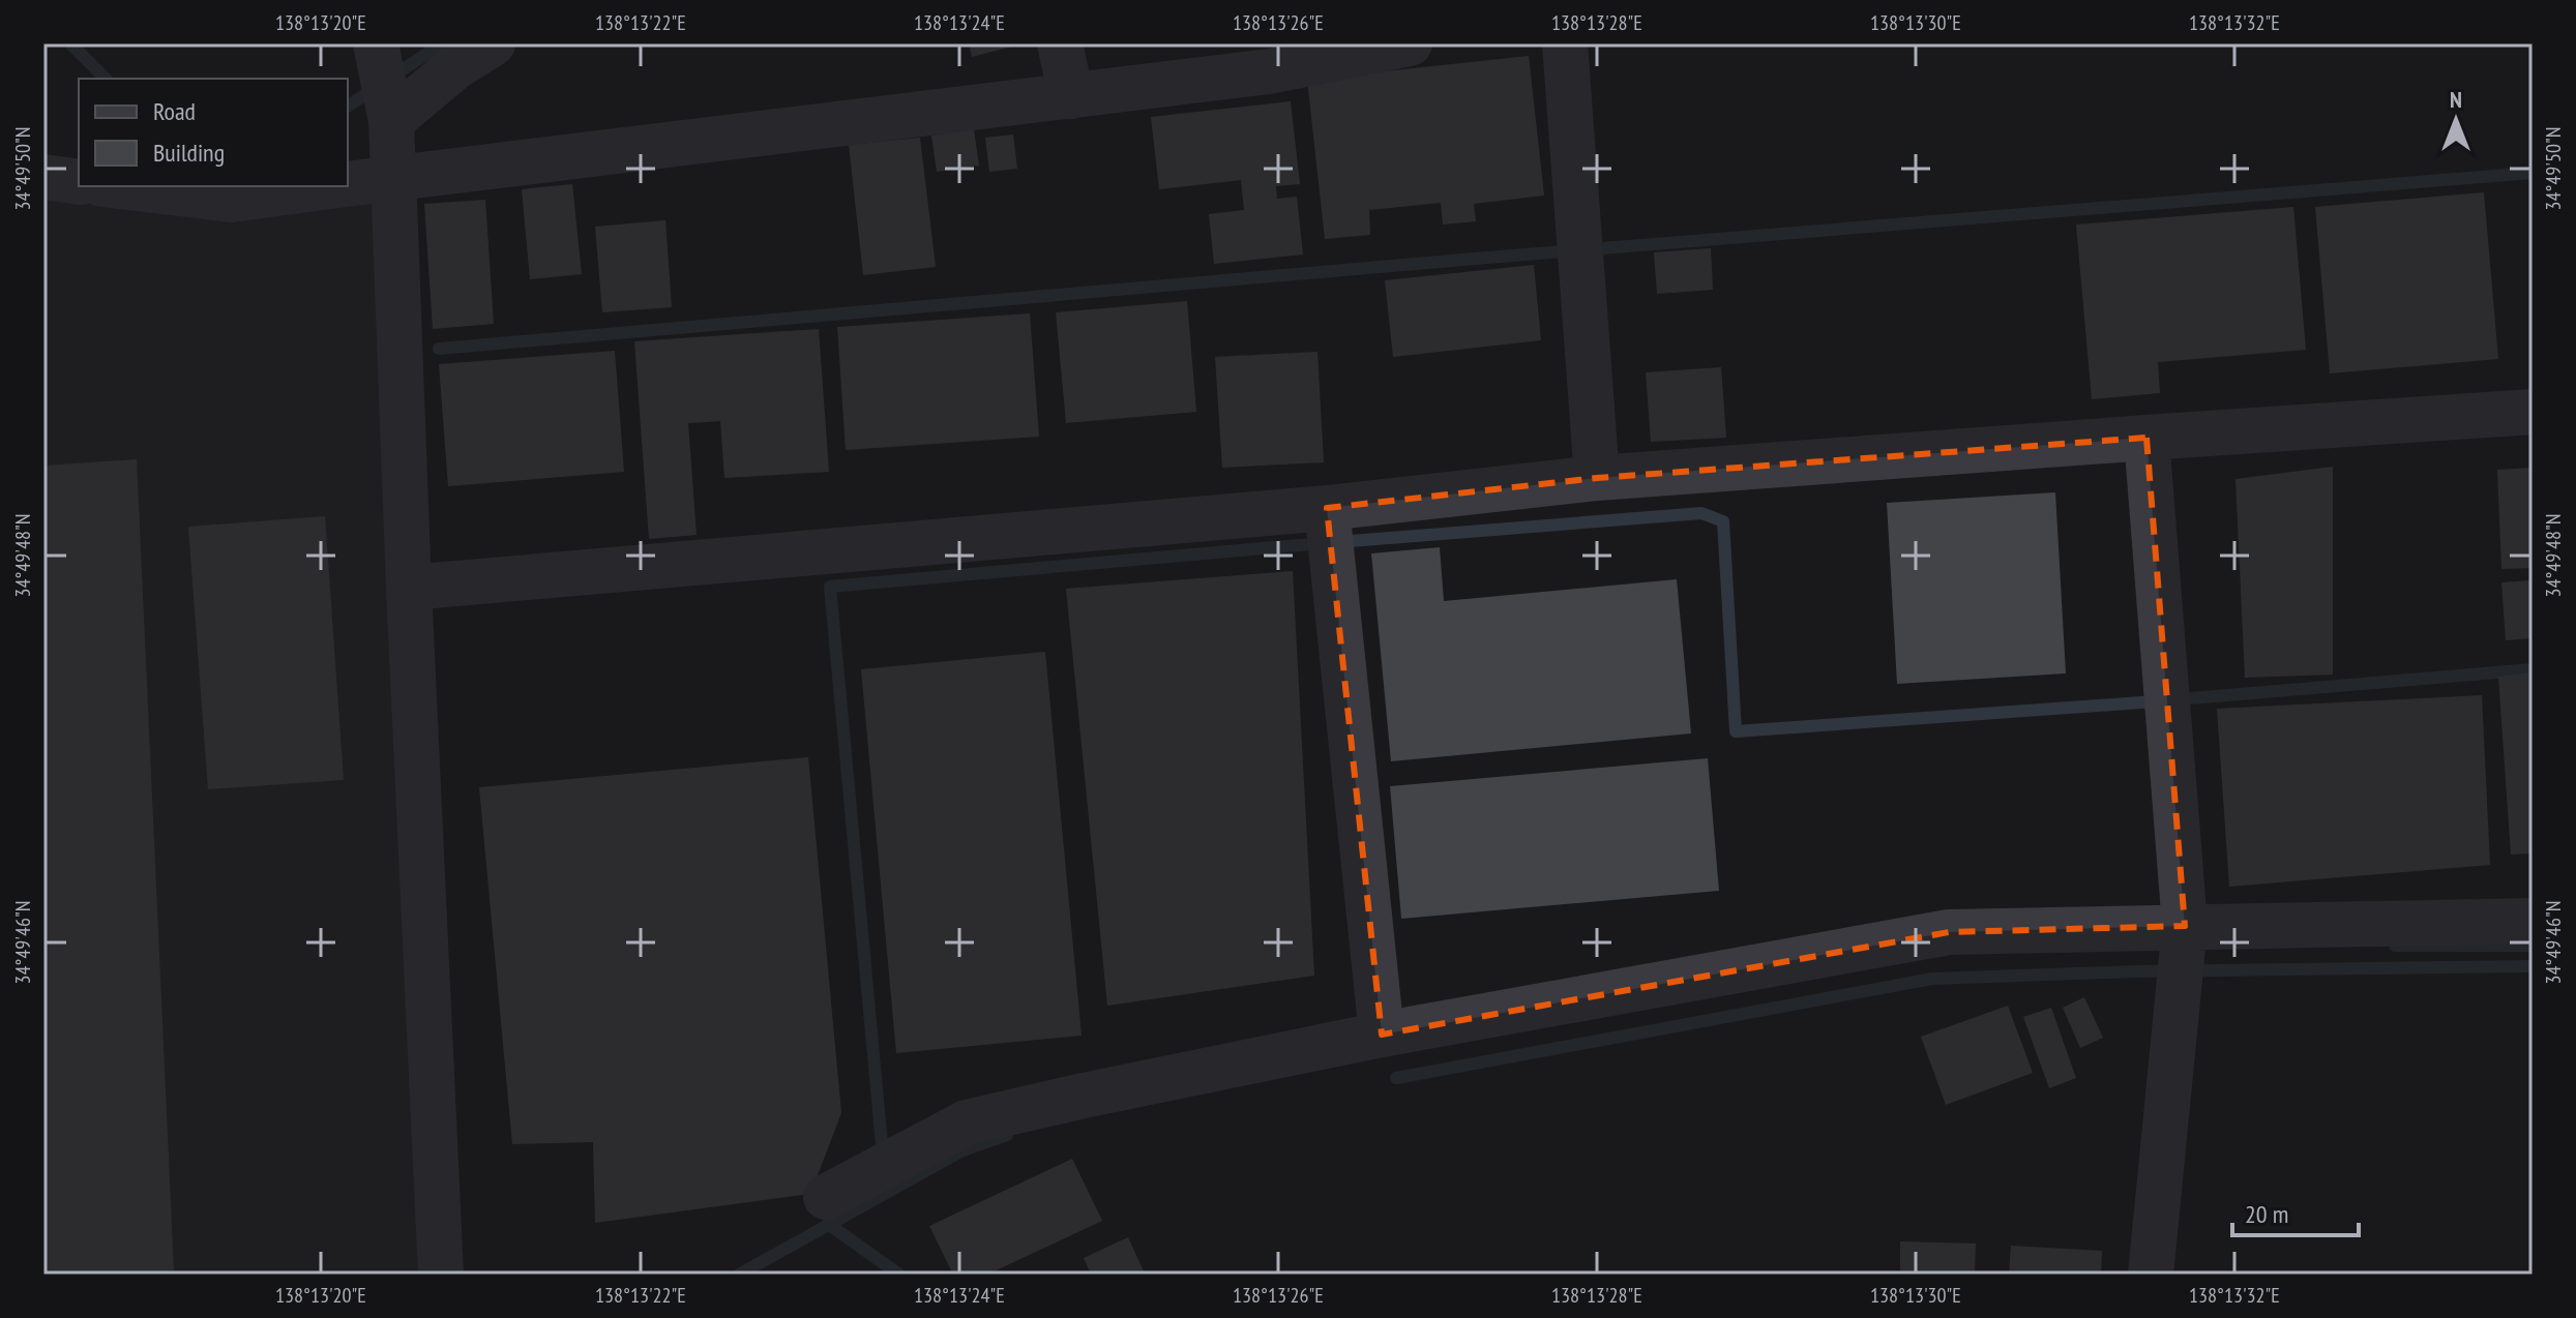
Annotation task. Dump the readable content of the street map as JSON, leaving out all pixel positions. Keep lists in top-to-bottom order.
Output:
{
  "legend": ["Road", "Building"],
  "scale_bar": "20 m",
  "north": "top",
  "coordinates": [
    "138°13'20\"E",
    "138°13'22\"E",
    "138°13'24\"E",
    "138°13'26\"E",
    "138°13'28\"E",
    "138°13'30\"E",
    "138°13'32\"E",
    "34°49'50\"N",
    "34°49'48\"N",
    "34°49'46\"N"
  ]
}
